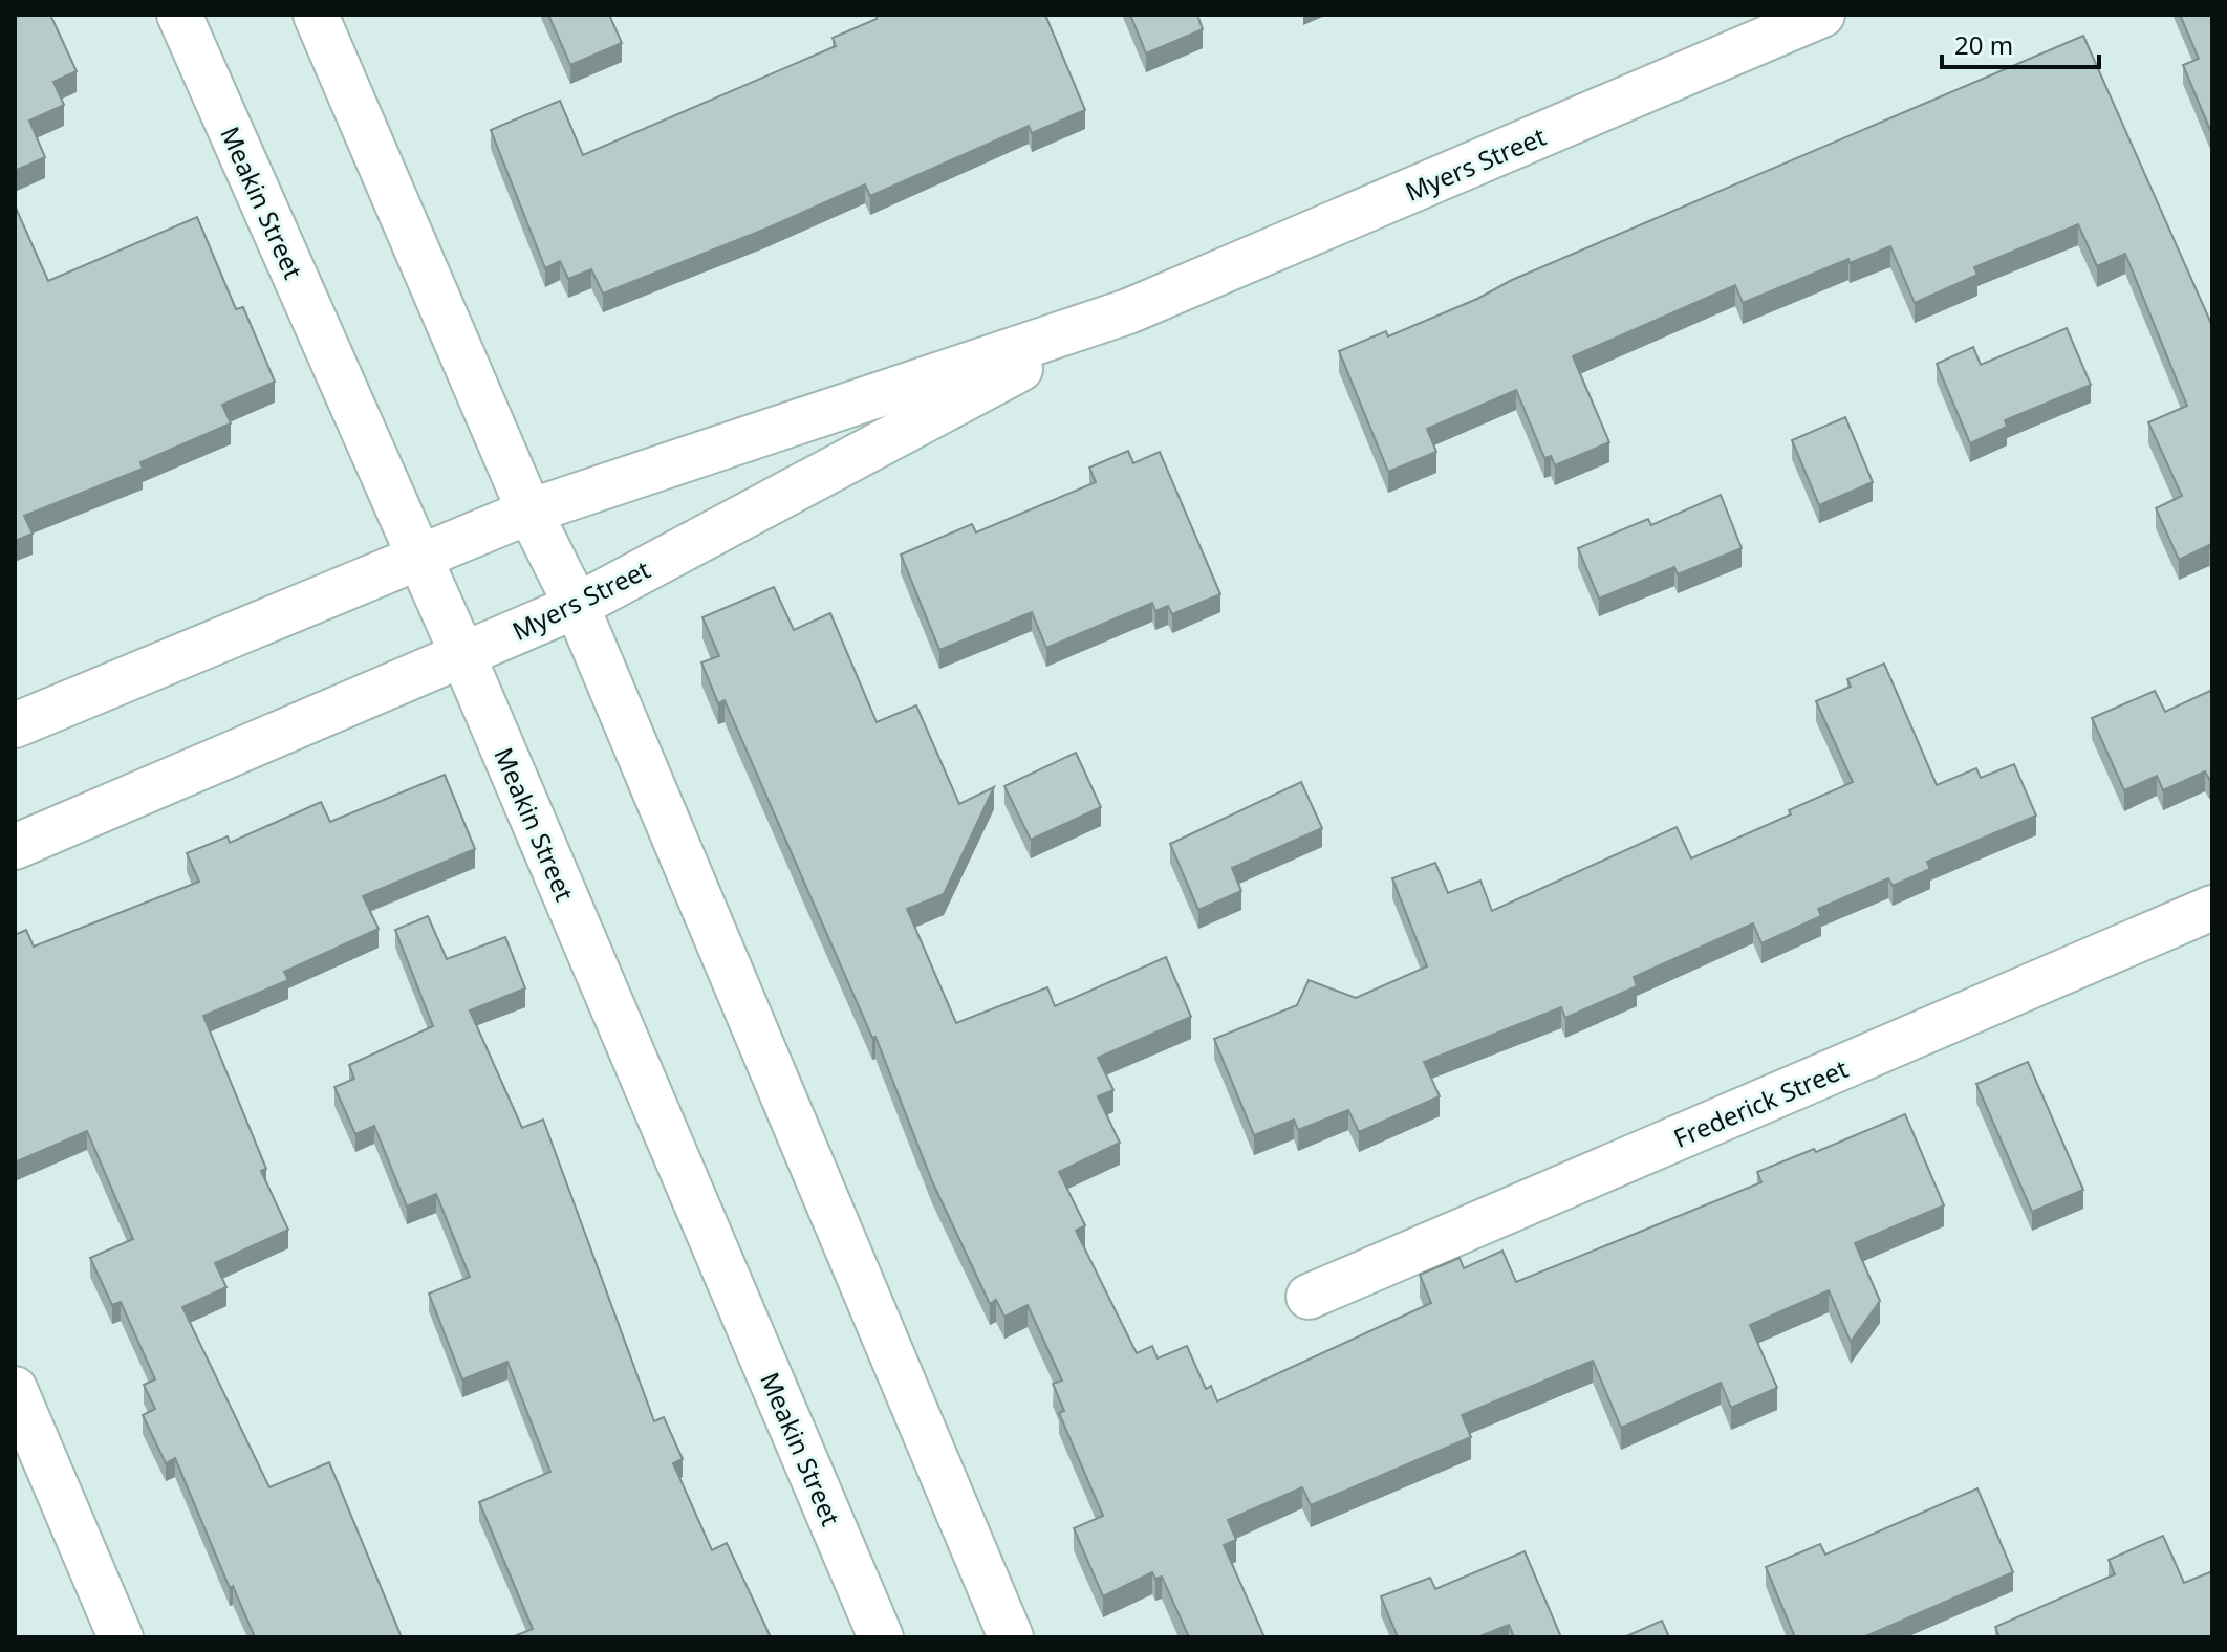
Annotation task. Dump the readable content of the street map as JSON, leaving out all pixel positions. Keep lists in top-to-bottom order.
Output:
{
  "streets": {
    "street": ["Myers Street", "Meakin Street", "Frederick Street"]
  },
  "crossings": [
    ["Myers Street", "Meakin Street"]
  ],
  "scale_bar": "20 m"
}
